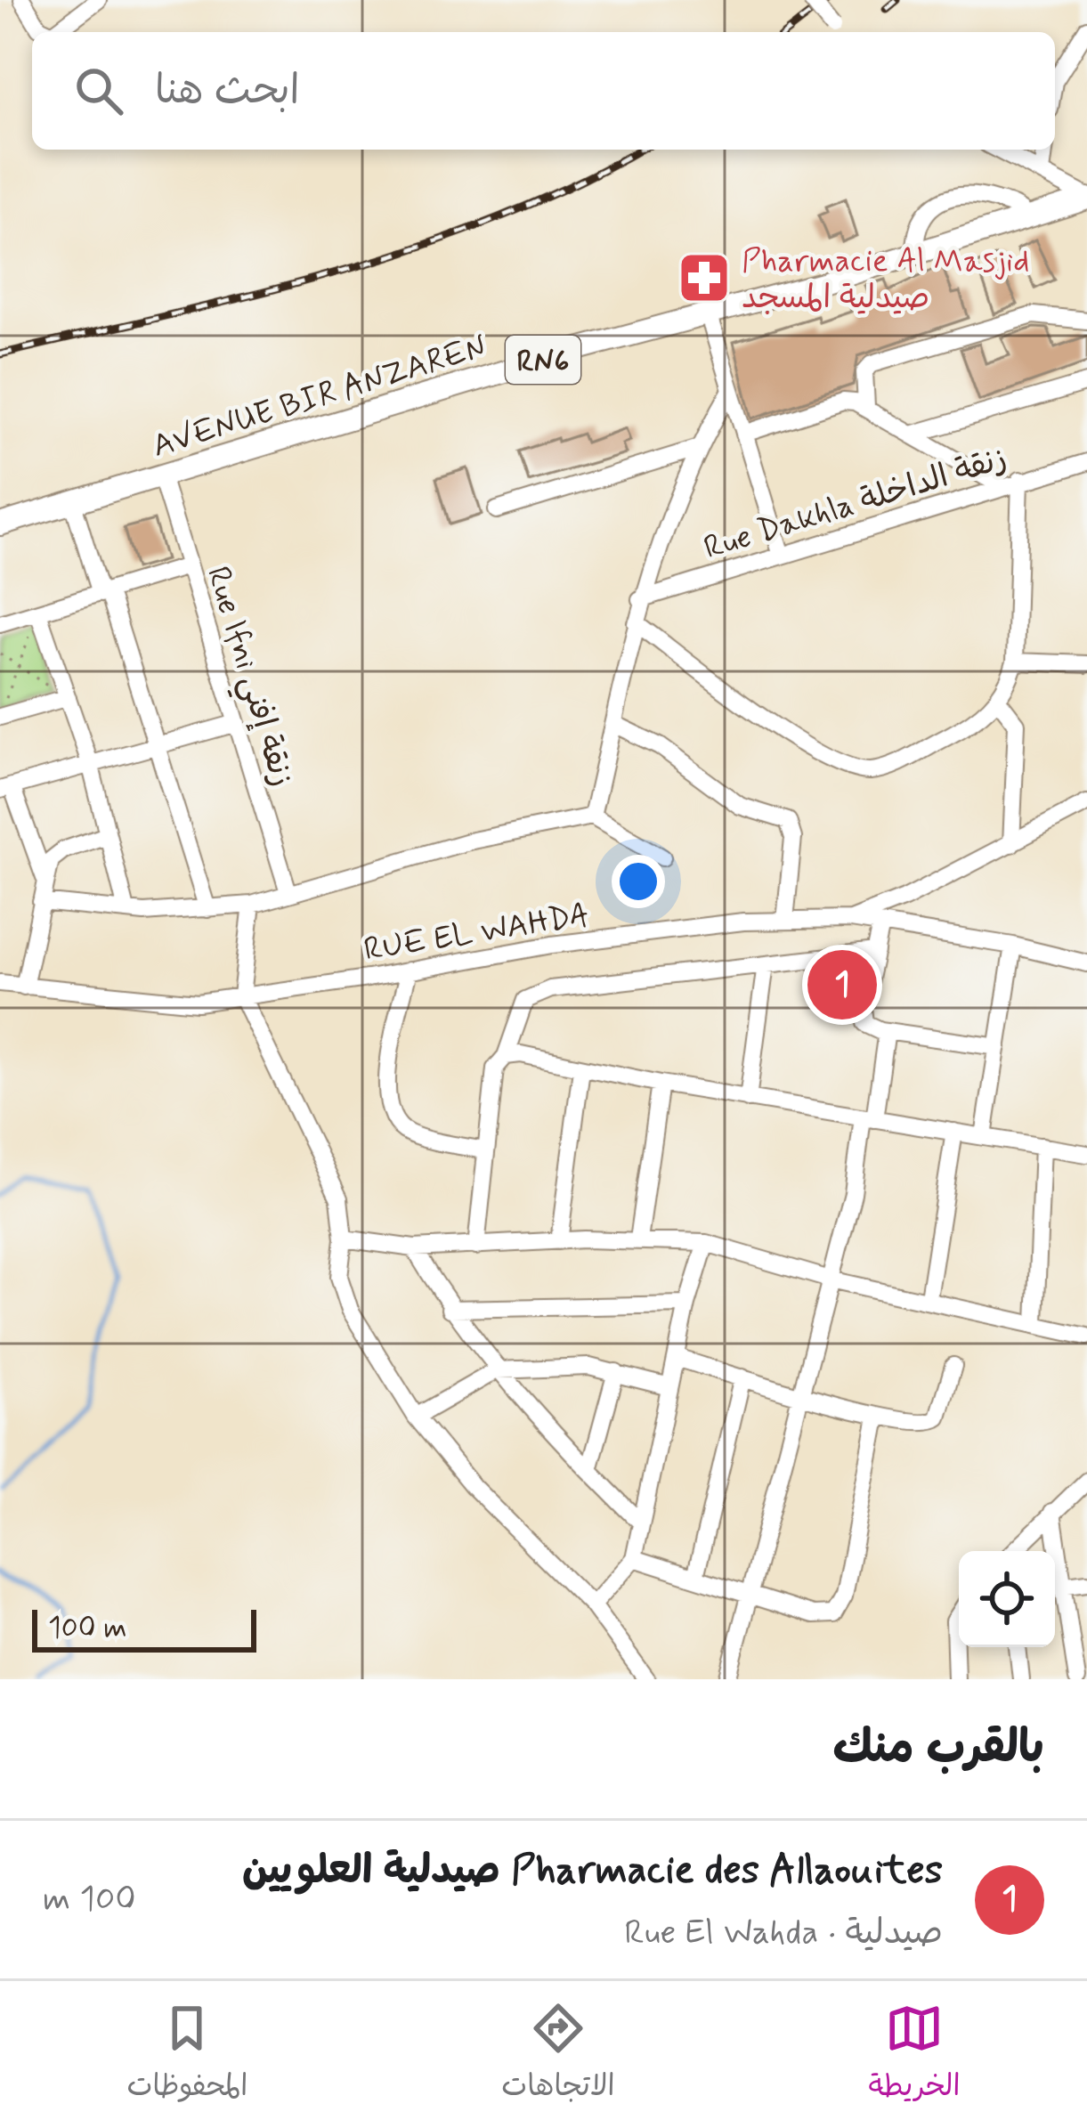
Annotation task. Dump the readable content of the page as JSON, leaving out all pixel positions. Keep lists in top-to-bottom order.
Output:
{
  "streets": {
    "main road": ["RN6", "AVENUE BIR ANZAREN"],
    "street": ["Rue Dakhla زنقة الداخلة", "Rue Ifni زنقة إفني", "RUE EL WAHDA"]
  },
  "crossings": [
    ["AVENUE BIR ANZAREN", "Rue Ifni زنقة إفني"]
  ],
  "places": {
    "pharmacy": ["Pharmacie Al Masjid صيدلية المسجد"]
  },
  "scale_bar": "100 m",
  "page": {
    "search": "ابحث هنا",
    "pins": "1",
    "scale": "100 m",
    "heading": "بالقرب منك",
    "list": [
      {
        "mark": "1",
        "name": "Pharmacie des Allaouites صيدلية العلويين",
        "note": "صيدلية · Rue El Wahda",
        "value": "100 m"
      }
    ],
    "nav": ["الخريطة", "الاتجاهات", "المحفوظات"]
  }
}
